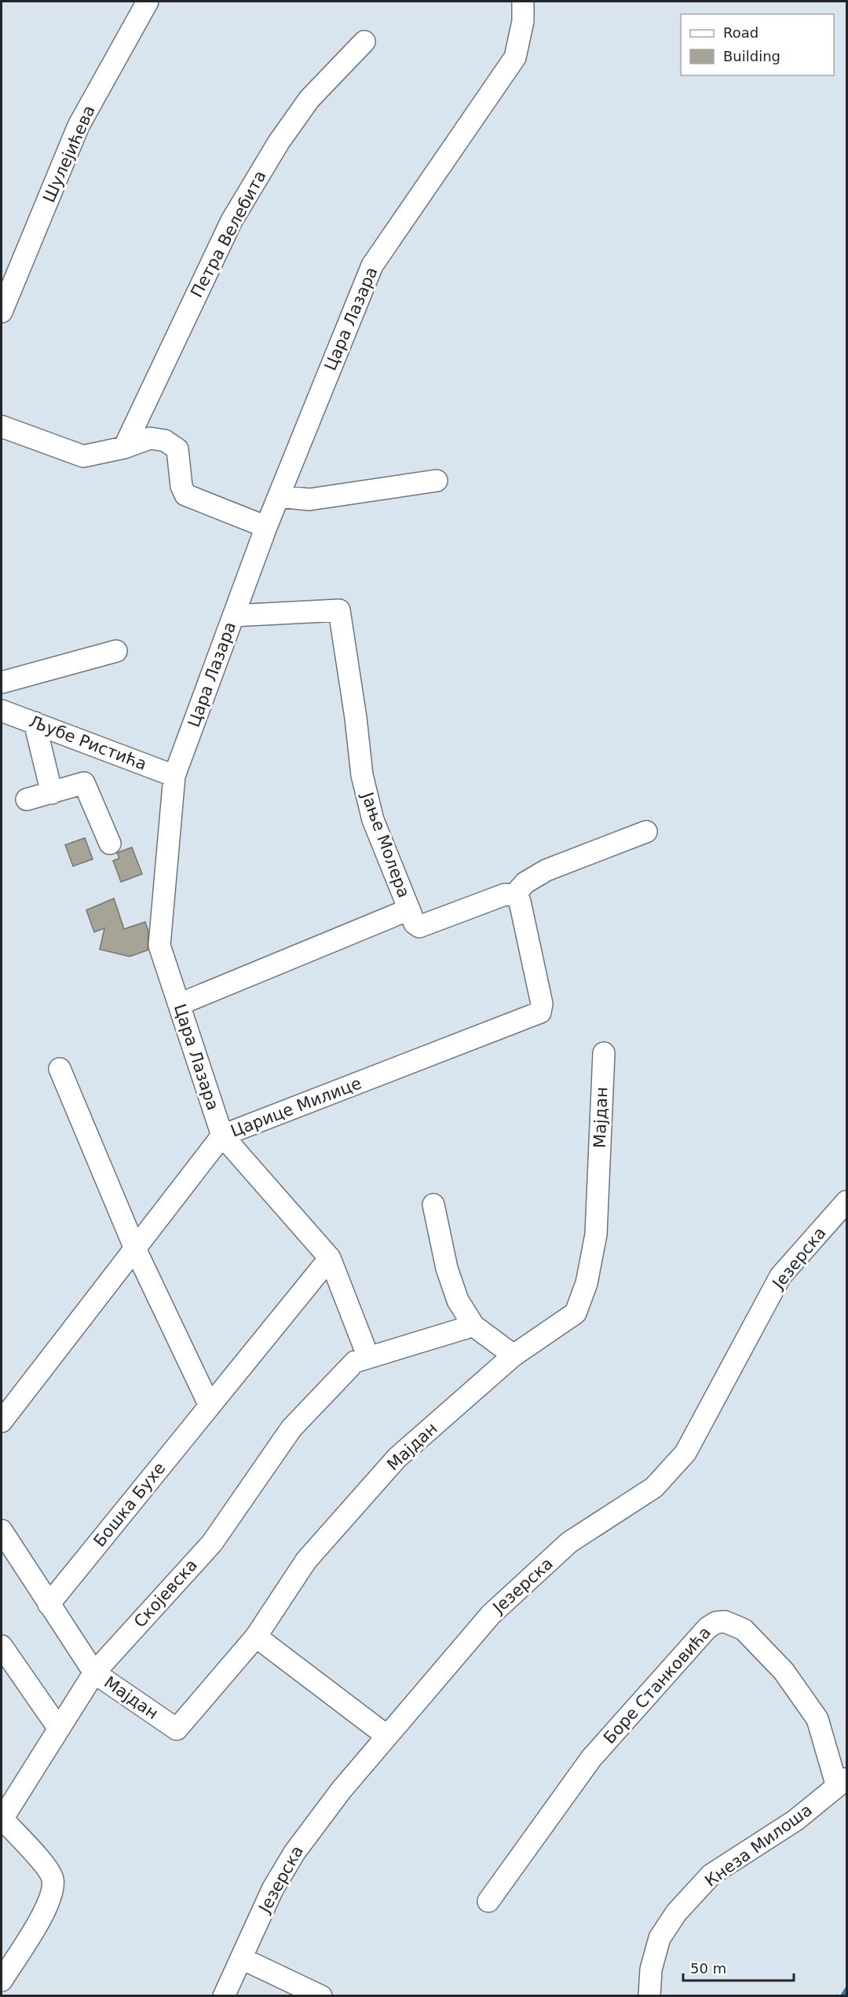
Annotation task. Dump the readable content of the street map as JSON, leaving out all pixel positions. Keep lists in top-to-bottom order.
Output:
{
  "streets": {
    "street": [
      "Шулејићева",
      "Петра Велебита",
      "Цара Лазара",
      "Љубе Ристића",
      "Јање Молера",
      "Царице Милице",
      "Мајдан",
      "Језерска",
      "Бошка Бухе",
      "Скојевска",
      "Боре Станковића",
      "Кнеза Милоша"
    ]
  },
  "crossings": [
    ["Цара Лазара", "Љубе Ристића"],
    ["Цара Лазара", "Јање Молера"],
    ["Цара Лазара", "Царице Милице"],
    ["Цара Лазара", "Бошка Бухе"],
    ["Цара Лазара", "Скојевска"],
    ["Мајдан", "Скојевска"],
    ["Боре Станковића", "Кнеза Милоша"]
  ],
  "legend": ["Road", "Building"],
  "scale_bar": "50 m"
}
